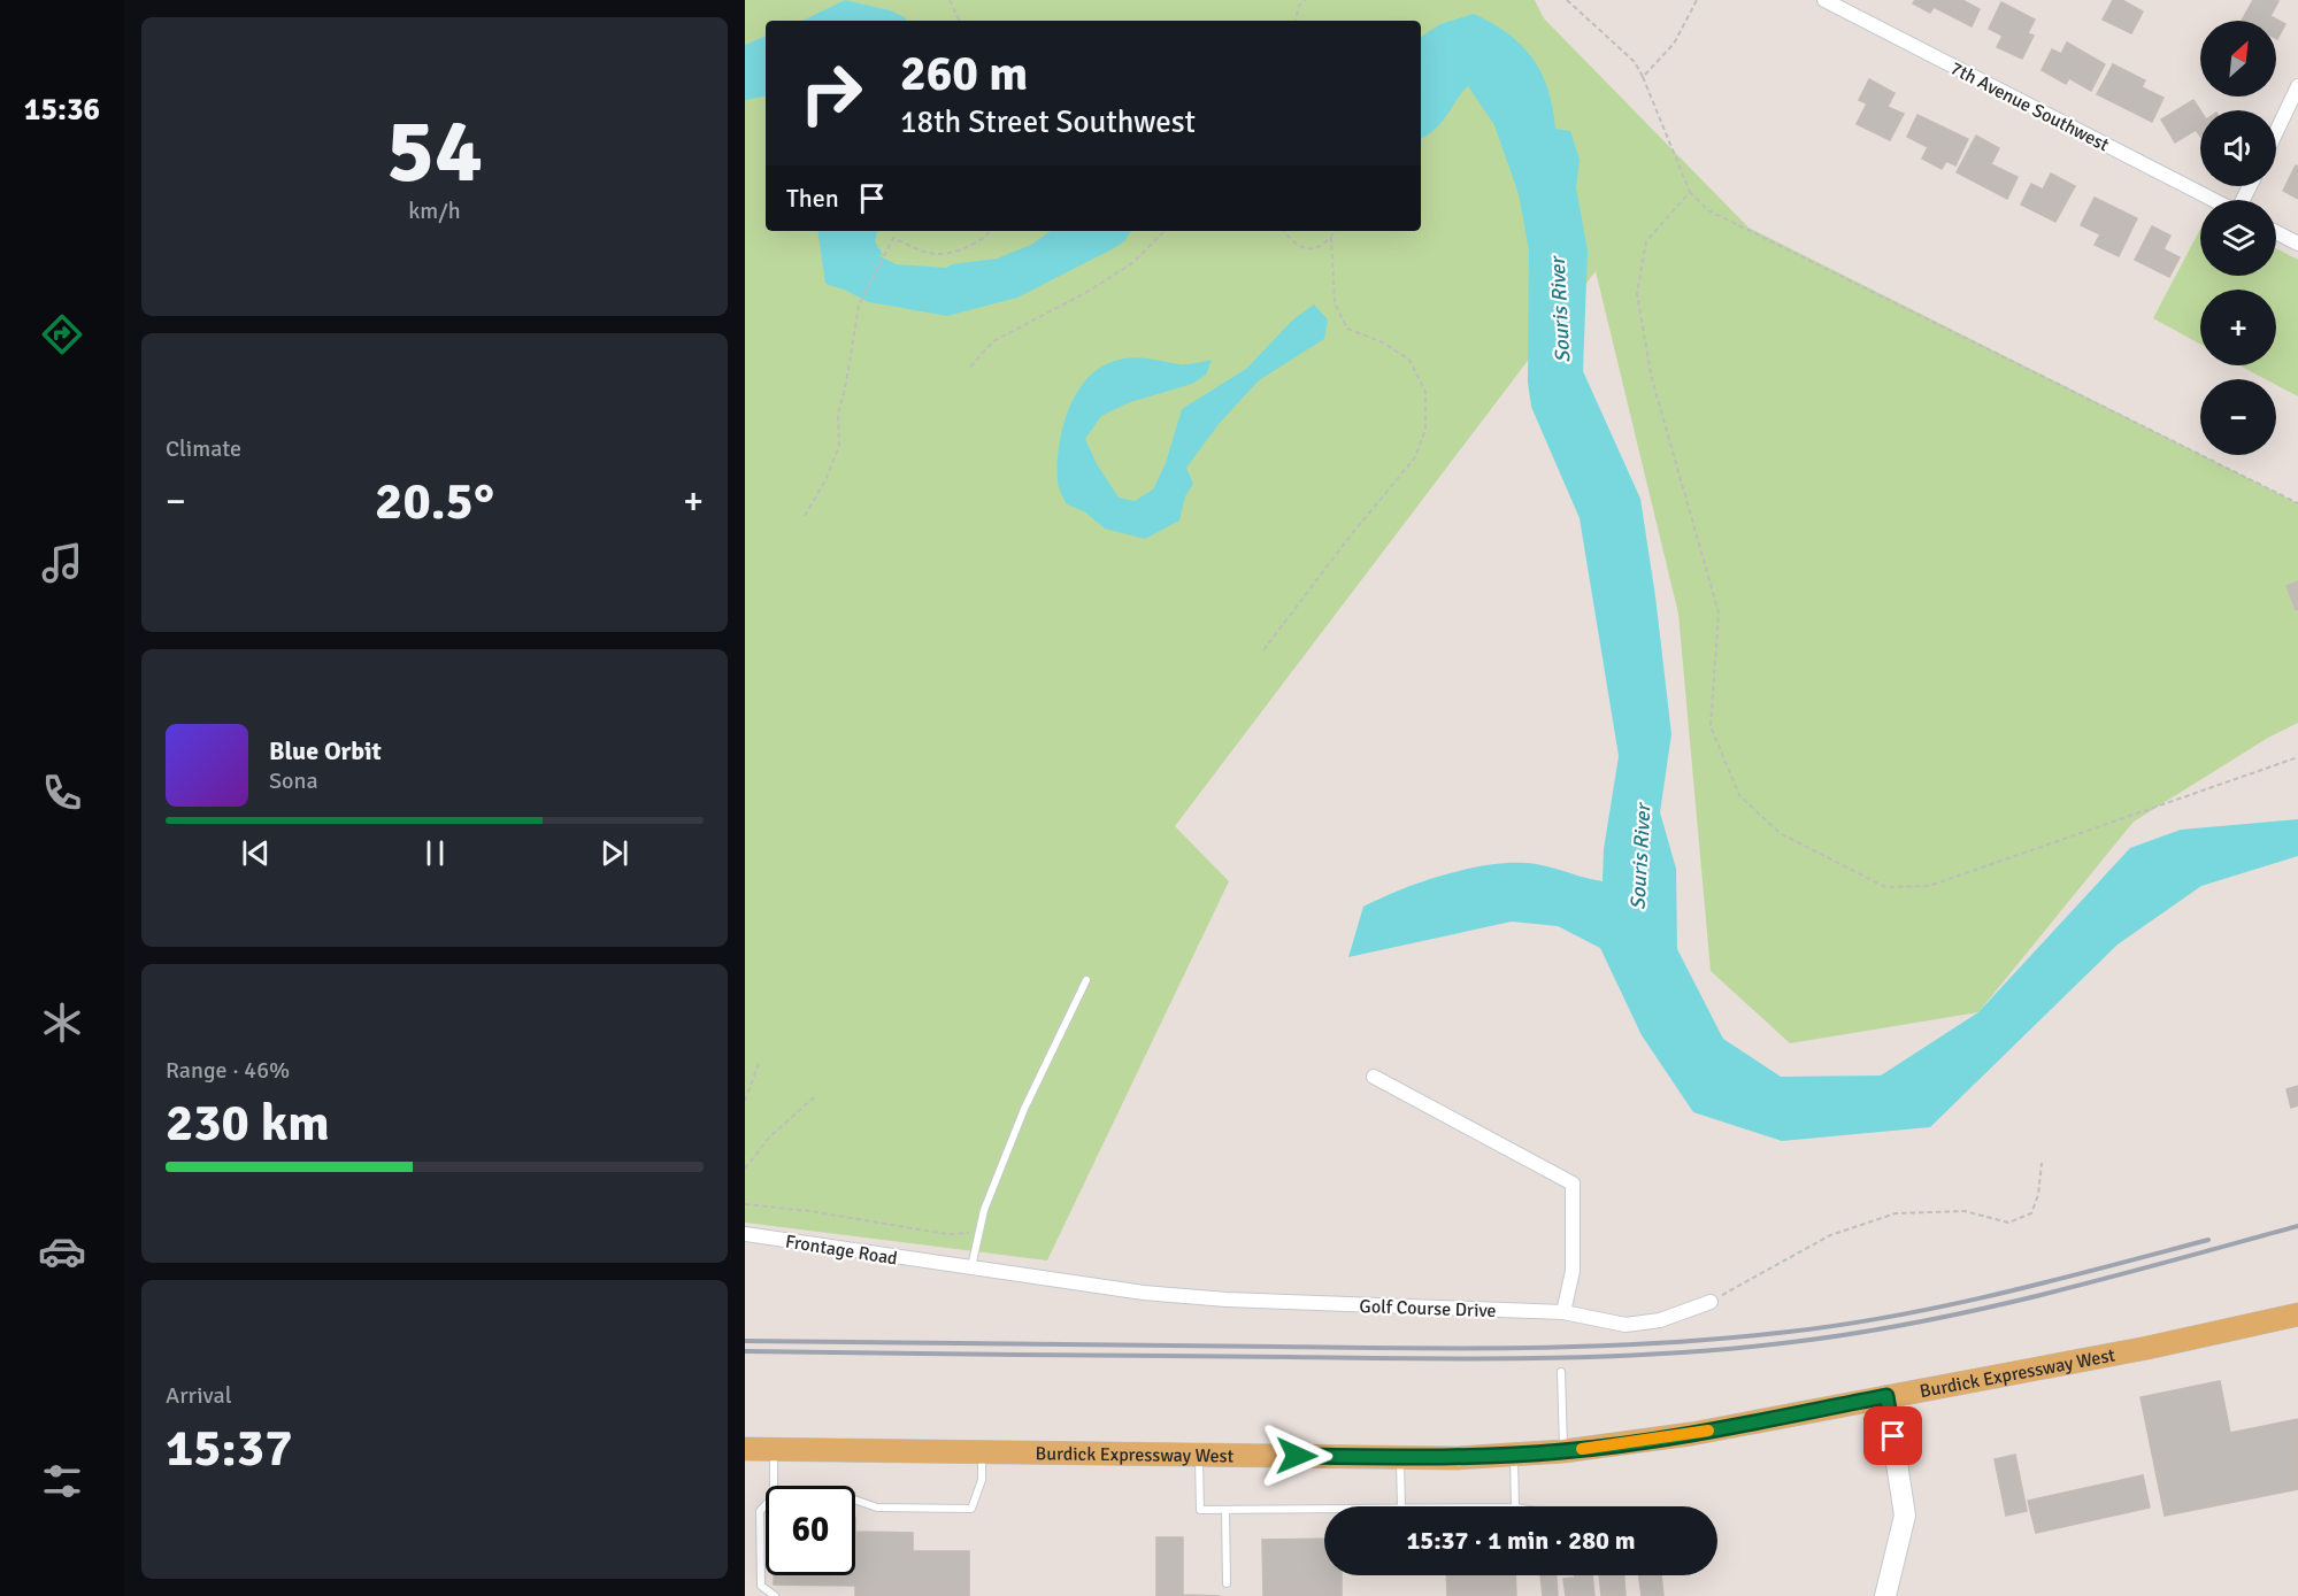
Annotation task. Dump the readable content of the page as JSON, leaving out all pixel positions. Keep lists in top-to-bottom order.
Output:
{
  "streets": {
    "main road": ["Burdick Expressway West"],
    "street": ["7th Avenue Southwest", "Frontage Road", "Golf Course Drive"]
  },
  "crossings": [
    ["Frontage Road", "Golf Course Drive"]
  ],
  "water": ["Souris River"],
  "north": "top right",
  "page": {
    "tabs": "15:36",
    "tile": [
      ["54", "km/h"],
      "Climate",
      ["Range · 46%", "230 km"],
      ["Arrival", "15:37"]
    ],
    "map_buttons": ["+", "−"],
    "turn": ["260 m", "18th Street Southwest"],
    "then": "Then",
    "heat": ["−", "20.5°", "+"],
    "song": ["Blue Orbit", "Sona"],
    "limit": "60",
    "trip": "15:37 · 1 min · 280 m"
  }
}
